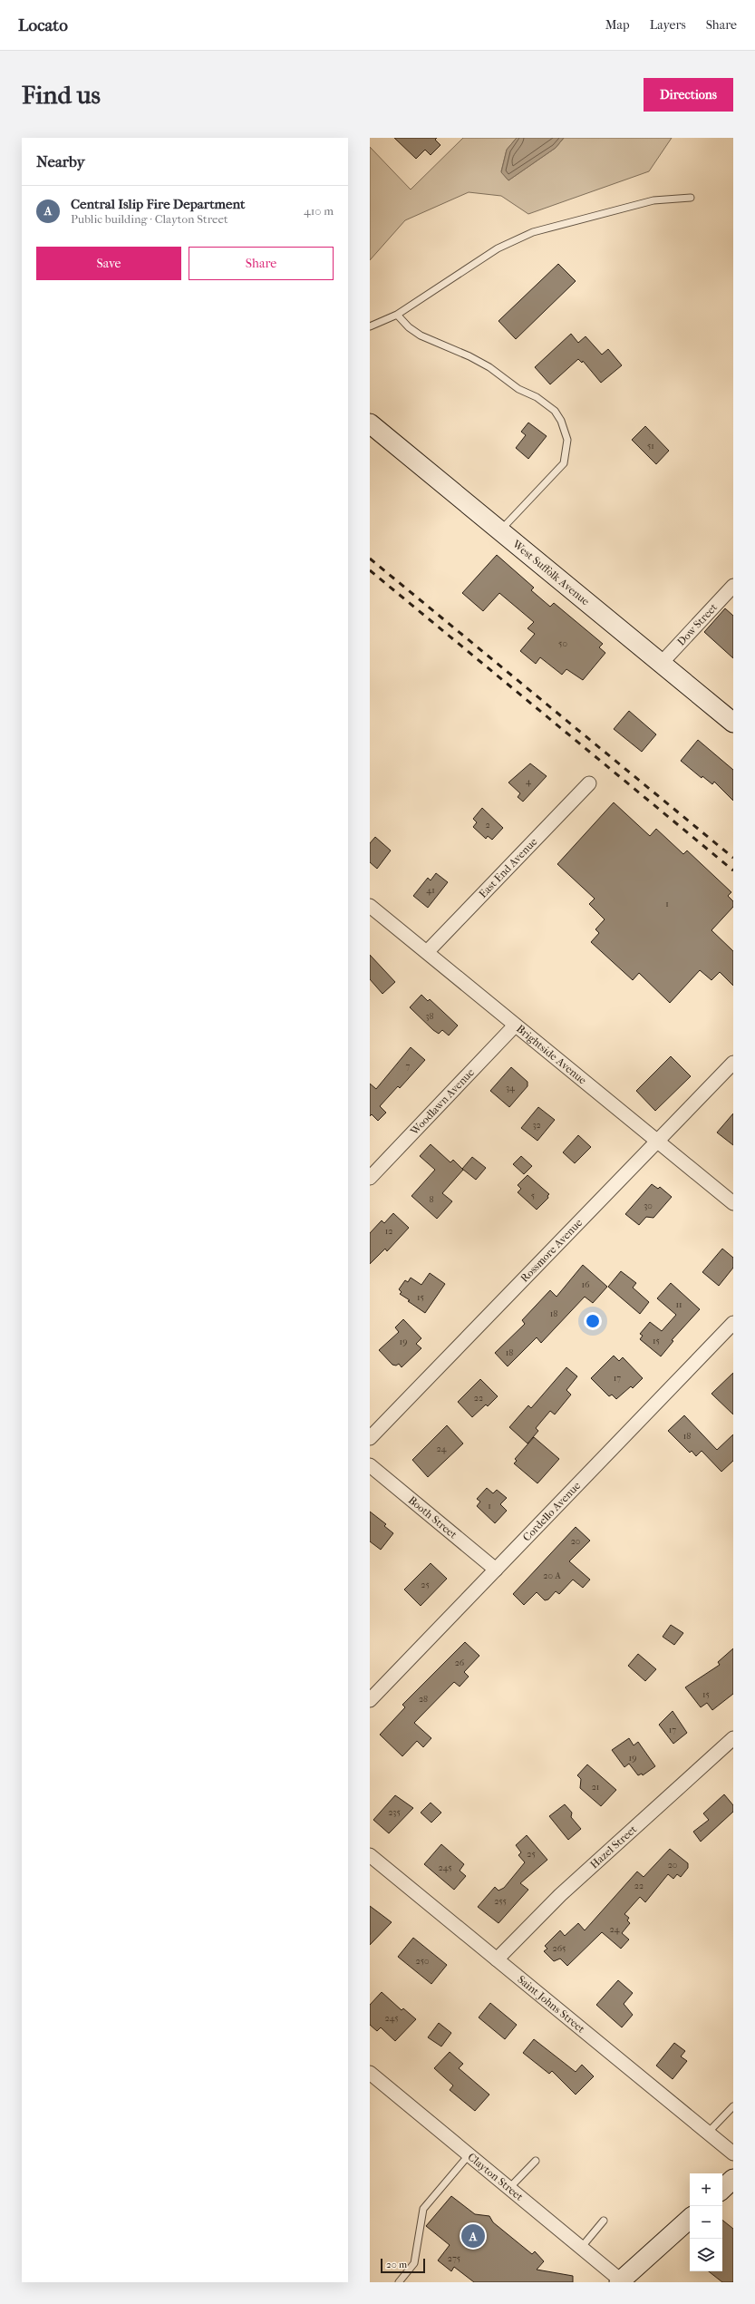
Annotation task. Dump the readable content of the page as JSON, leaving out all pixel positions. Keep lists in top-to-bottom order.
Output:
{
  "streets": {
    "main road": ["West Suffolk Avenue"],
    "street": [
      "Dow Street",
      "East End Avenue",
      "Brightside Avenue",
      "Woodlawn Avenue",
      "Rossmore Avenue",
      "Cordello Avenue",
      "Booth Street",
      "Hazel Street",
      "Saint Johns Street",
      "Clayton Street"
    ]
  },
  "crossings": [
    ["West Suffolk Avenue", "Dow Street"],
    ["East End Avenue", "Brightside Avenue"],
    ["Brightside Avenue", "Woodlawn Avenue"],
    ["Brightside Avenue", "Rossmore Avenue"],
    ["Cordello Avenue", "Booth Street"],
    ["Hazel Street", "Saint Johns Street"]
  ],
  "house_numbers": [
    "51",
    "50",
    "4",
    "2",
    "41",
    "1",
    "38",
    "7",
    "34",
    "32",
    "5",
    "8",
    "30",
    "12",
    "16",
    "15",
    "11",
    "18",
    "15",
    "19",
    "18",
    "17",
    "22",
    "18",
    "24",
    "1",
    "20",
    "20 A",
    "25",
    "26",
    "15",
    "28",
    "17",
    "19",
    "21",
    "235",
    "25",
    "20",
    "245",
    "22",
    "255",
    "24",
    "265",
    "250",
    "245",
    "275"
  ],
  "scale_bar": "20 m",
  "page": {
    "header": "Locato",
    "nav": ["Map", "Layers", "Share"],
    "buttons": [
      "Directions",
      ["Save", "Share"]
    ],
    "title": "Find us",
    "heading": "Nearby",
    "list": [
      {
        "mark": "A",
        "name": "Central Islip Fire Department",
        "note": "Public building · Clayton Street",
        "value": "410 m"
      }
    ],
    "map_buttons": ["+", "−"],
    "pins": "A",
    "scale": "20 m"
  }
}
